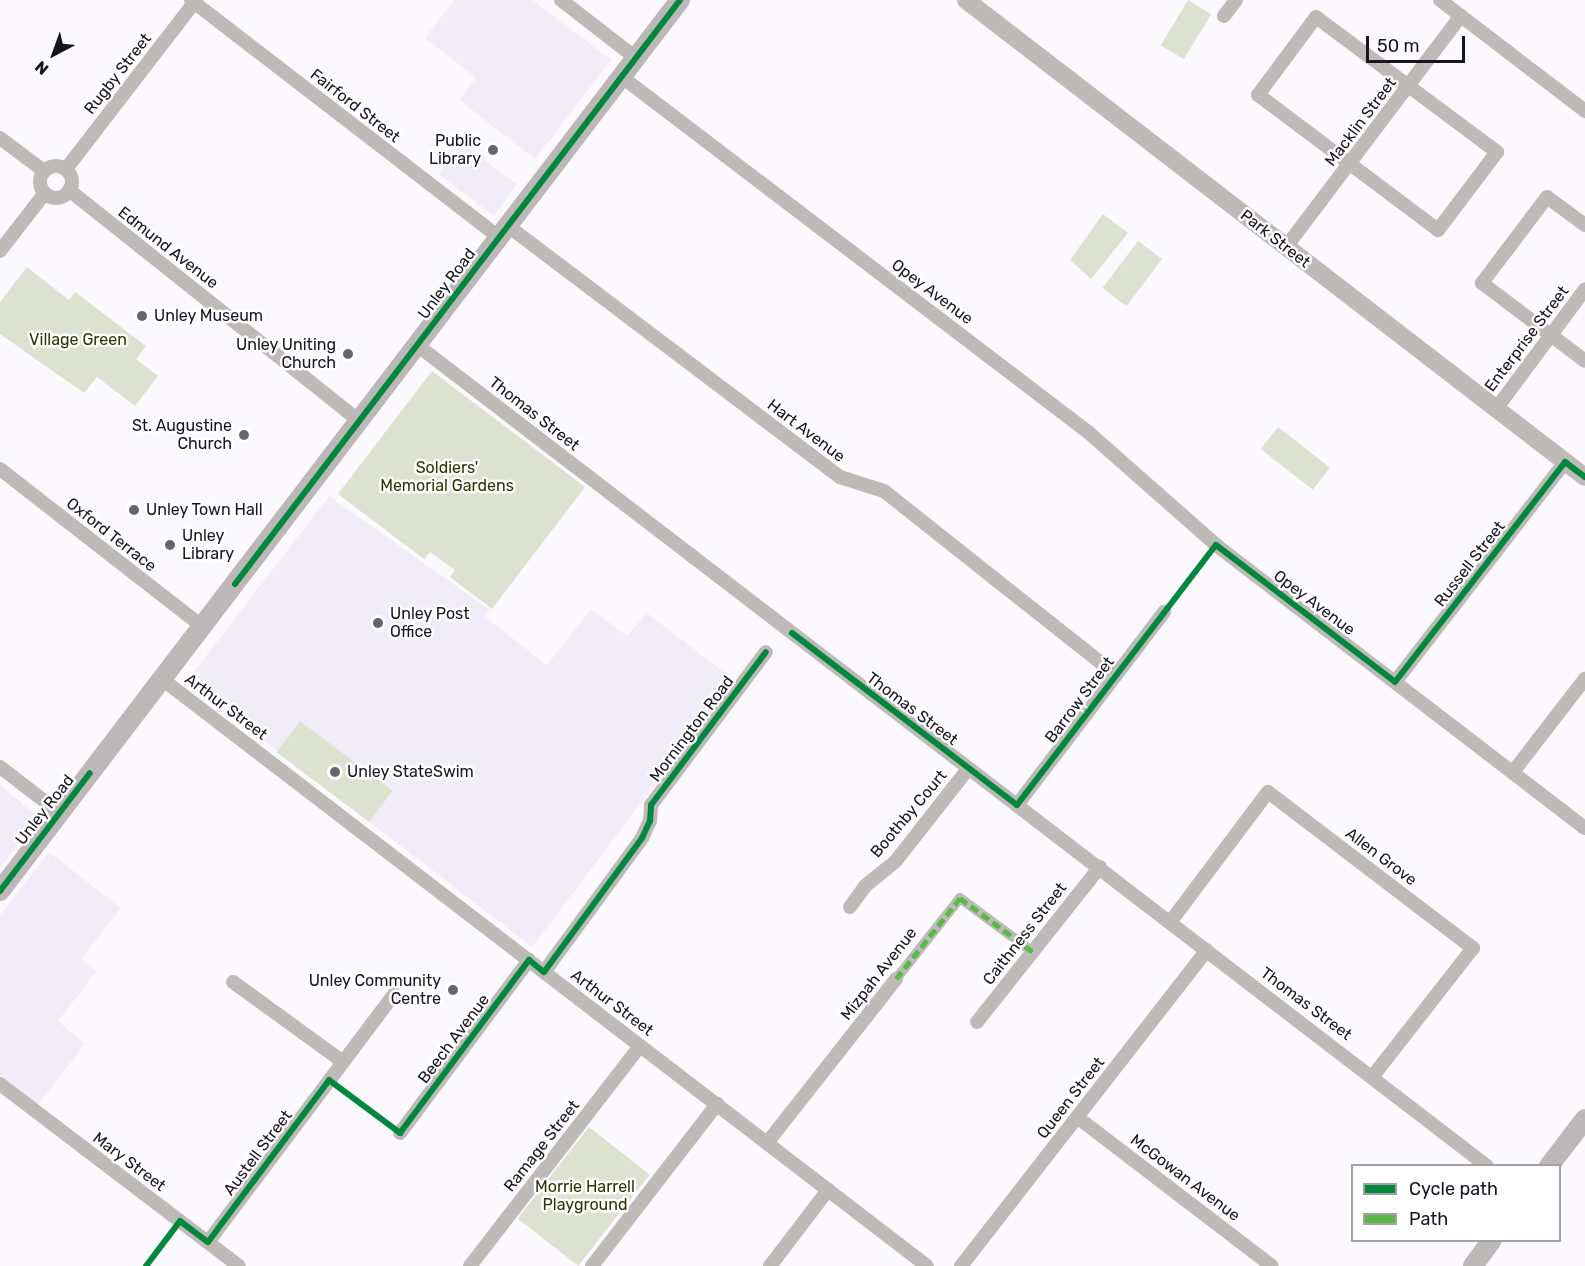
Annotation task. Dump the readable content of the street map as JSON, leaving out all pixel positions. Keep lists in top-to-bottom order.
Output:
{
  "streets": {
    "main road": ["Unley Road"],
    "street": [
      "Rugby Street",
      "Fairford Street",
      "Macklin Street",
      "Park Street",
      "Edmund Avenue",
      "Opey Avenue",
      "Enterprise Street",
      "Thomas Street",
      "Hart Avenue",
      "Oxford Terrace",
      "Russell Street",
      "Barrow Street",
      "Arthur Street",
      "Mornington Road",
      "Boothby Court",
      "Allen Grove",
      "Caithness Street",
      "Mizpah Avenue",
      "Beech Avenue",
      "Queen Street",
      "Ramage Street",
      "Austell Street",
      "Mary Street",
      "McGowan Avenue"
    ]
  },
  "crossings": [
    ["Rugby Street", "Fairford Street"],
    ["Rugby Street", "Edmund Avenue"],
    ["Fairford Street", "Unley Road"],
    ["Fairford Street", "Hart Avenue"],
    ["Macklin Street", "Park Street"],
    ["Park Street", "Enterprise Street"],
    ["Park Street", "Russell Street"],
    ["Edmund Avenue", "Unley Road"],
    ["Unley Road", "Opey Avenue"],
    ["Unley Road", "Thomas Street"],
    ["Unley Road", "Hart Avenue"],
    ["Unley Road", "Oxford Terrace"],
    ["Unley Road", "Arthur Street"],
    ["Opey Avenue", "Russell Street"],
    ["Thomas Street", "Barrow Street"],
    ["Thomas Street", "Boothby Court"],
    ["Thomas Street", "Allen Grove"],
    ["Thomas Street", "Caithness Street"],
    ["Thomas Street", "Queen Street"],
    ["Hart Avenue", "Barrow Street"],
    ["Arthur Street", "Mornington Road"],
    ["Arthur Street", "Mizpah Avenue"],
    ["Arthur Street", "Beech Avenue"],
    ["Arthur Street", "Ramage Street"],
    ["Caithness Street", "Mizpah Avenue"],
    ["Queen Street", "McGowan Avenue"],
    ["Austell Street", "Mary Street"]
  ],
  "parks": ["Village Green", "Soldiers' Memorial Gardens", "Morrie Harrell Playground"],
  "places": [
    "Public Library",
    "Unley Museum",
    "Unley Uniting Church",
    "St. Augustine Church",
    "Unley Town Hall",
    "Unley Library",
    "Unley Post Office",
    "Unley StateSwim",
    "Unley Community Centre"
  ],
  "legend": ["Cycle path", "Path"],
  "scale_bar": "50 m",
  "north": "bottom left"
}
